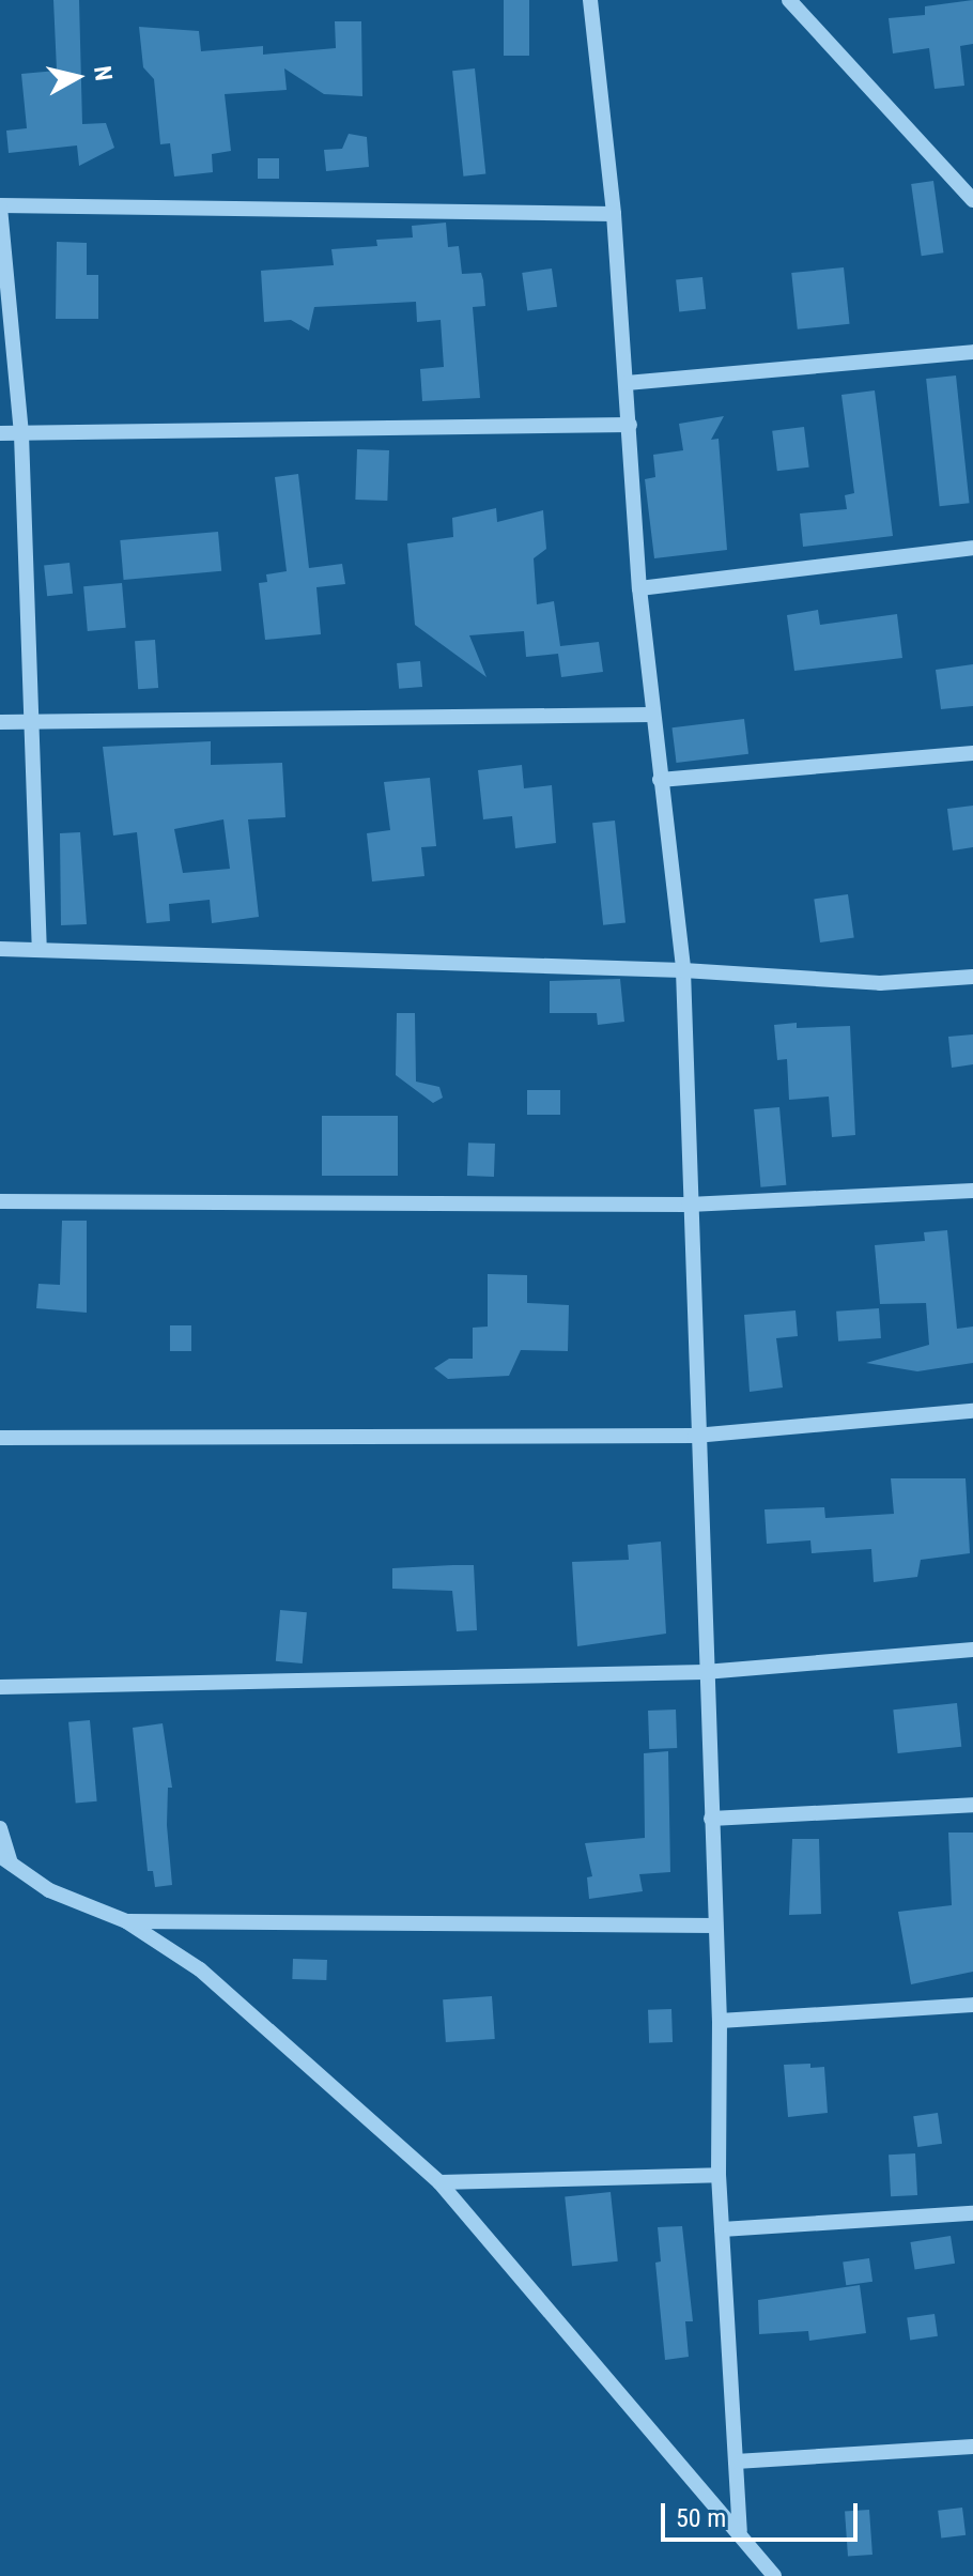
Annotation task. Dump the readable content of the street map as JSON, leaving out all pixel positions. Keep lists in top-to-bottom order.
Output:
{
  "scale_bar": "50 m",
  "north": "right"
}
